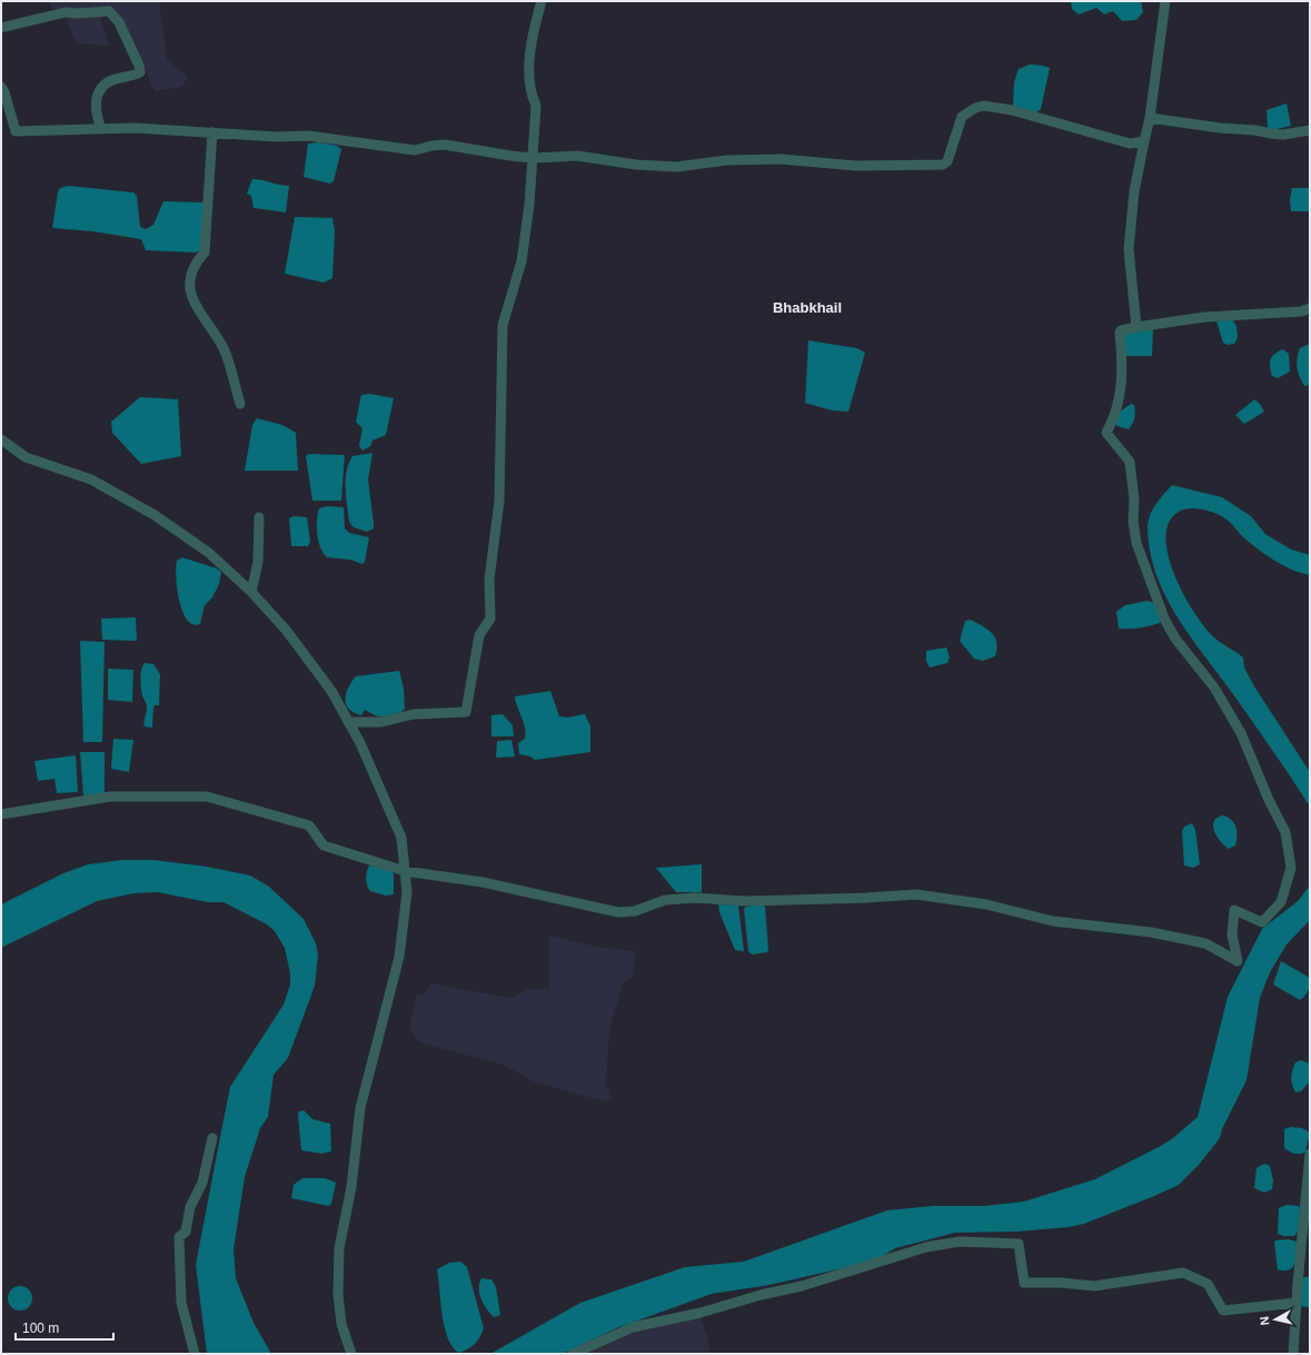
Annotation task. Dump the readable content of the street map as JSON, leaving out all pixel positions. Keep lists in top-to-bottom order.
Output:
{
  "districts": ["Bhabkhail"],
  "scale_bar": "100 m",
  "north": "left"
}
